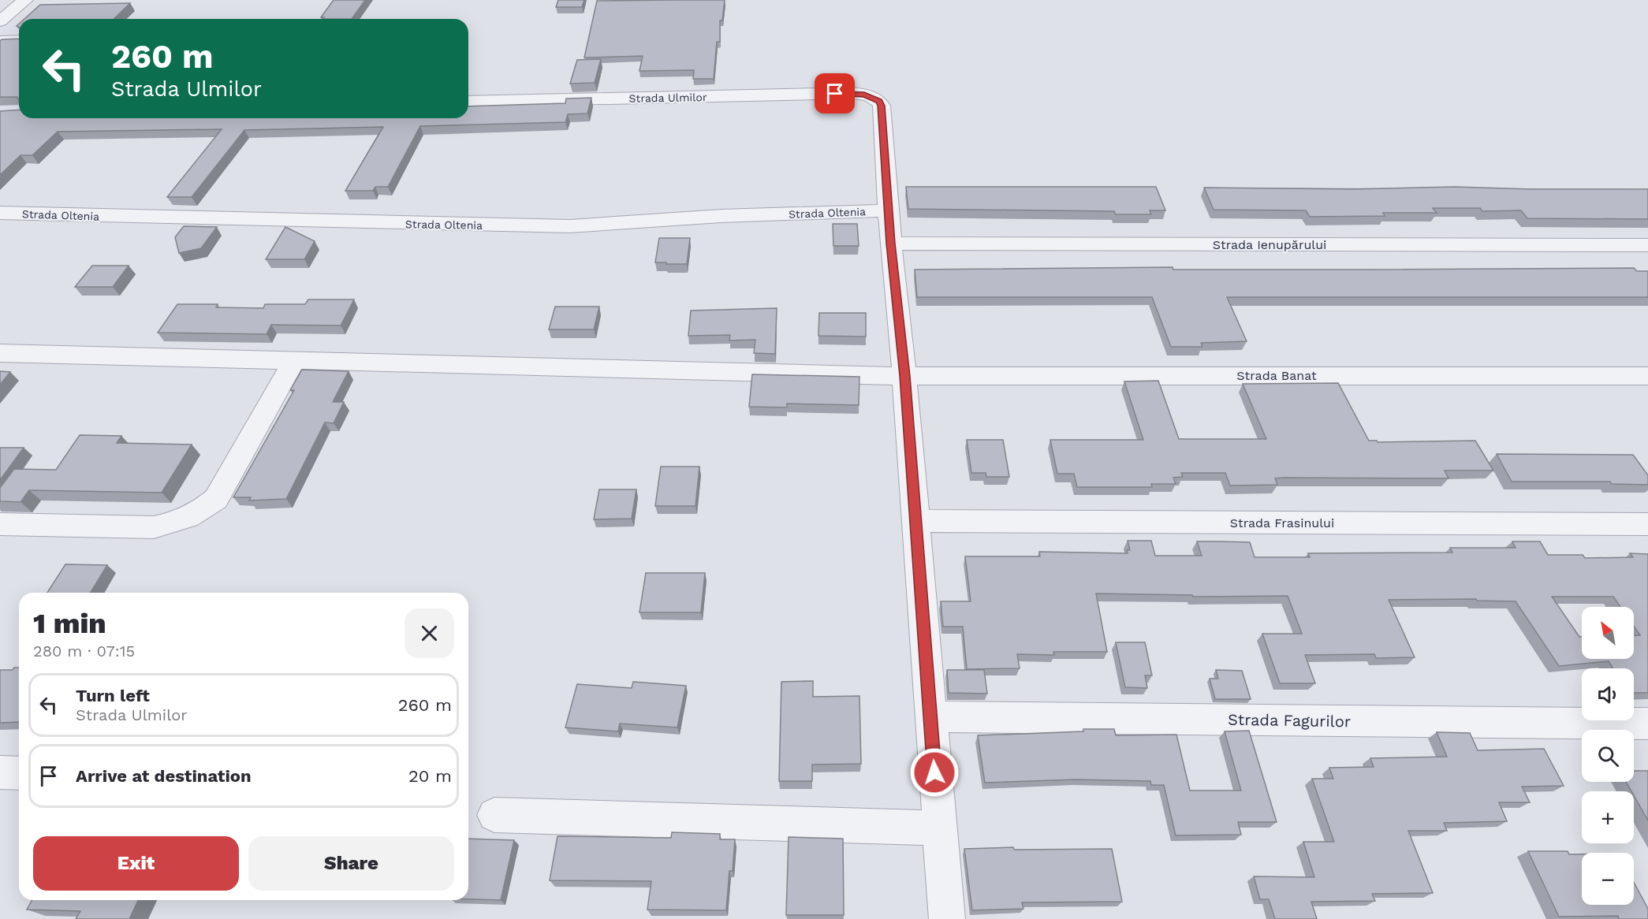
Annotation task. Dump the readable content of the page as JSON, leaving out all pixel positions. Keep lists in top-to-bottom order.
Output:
{
  "streets": {
    "street": [
      "Strada Ulmilor",
      "Strada Oltenia",
      "Strada Ienupărului",
      "Strada Banat",
      "Strada Frasinului",
      "Strada Fagurilor"
    ]
  },
  "crossings": [
    ["Strada Ulmilor", "Strada Oltenia"]
  ],
  "north": "top left",
  "page": {
    "turn": ["260 m", "Strada Ulmilor"],
    "heading": ["1 min", "280 m · 07:15"],
    "map_buttons": ["+", "−"],
    "list": [
      {
        "name": "Turn left",
        "note": "Strada Ulmilor",
        "value": "260 m"
      },
      {
        "name": "Arrive at destination",
        "value": "20 m"
      }
    ],
    "buttons": ["Exit", "Share"]
  }
}
